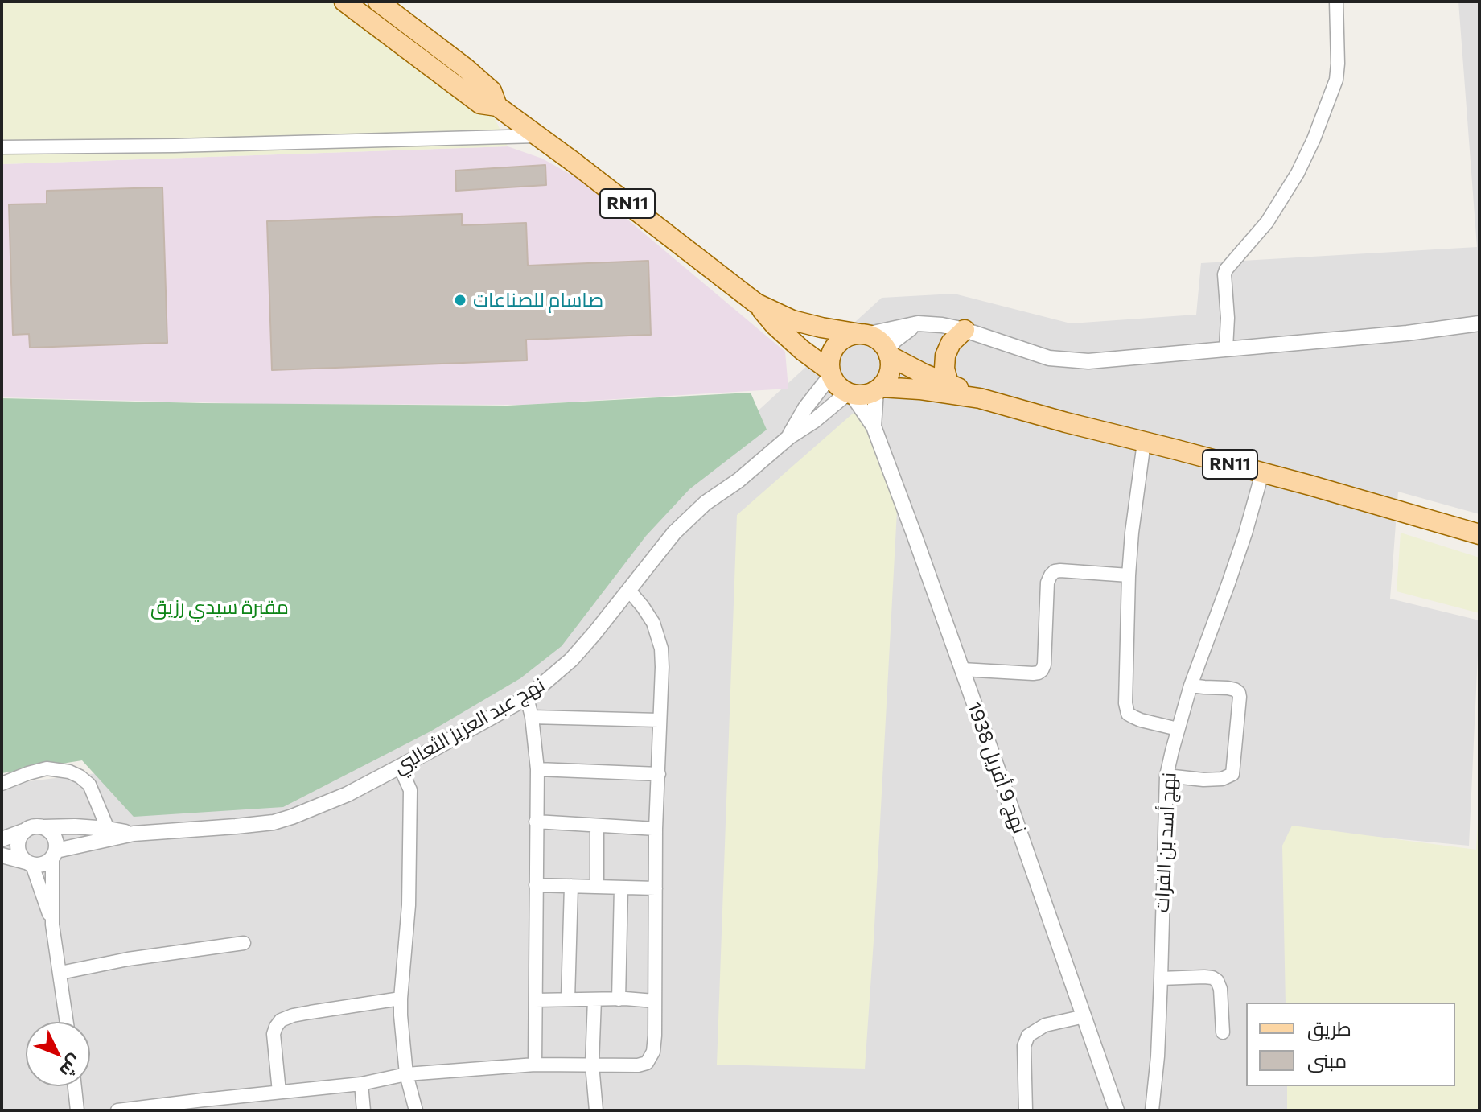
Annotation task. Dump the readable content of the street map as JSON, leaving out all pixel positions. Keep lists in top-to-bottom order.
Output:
{
  "streets": {
    "main road": ["RN11"],
    "street": ["نهج عبد العزيز الثعالبي", "نهج 9 أفريل 1938", "نهج أسد بن الفرات"]
  },
  "crossings": [
    ["RN11", "نهج أسد بن الفرات"]
  ],
  "parks": ["مقبرة سيدي رزيق"],
  "places": ["صاسام للصناعات"],
  "legend": ["طريق", "مبنى"],
  "north": "bottom right"
}
